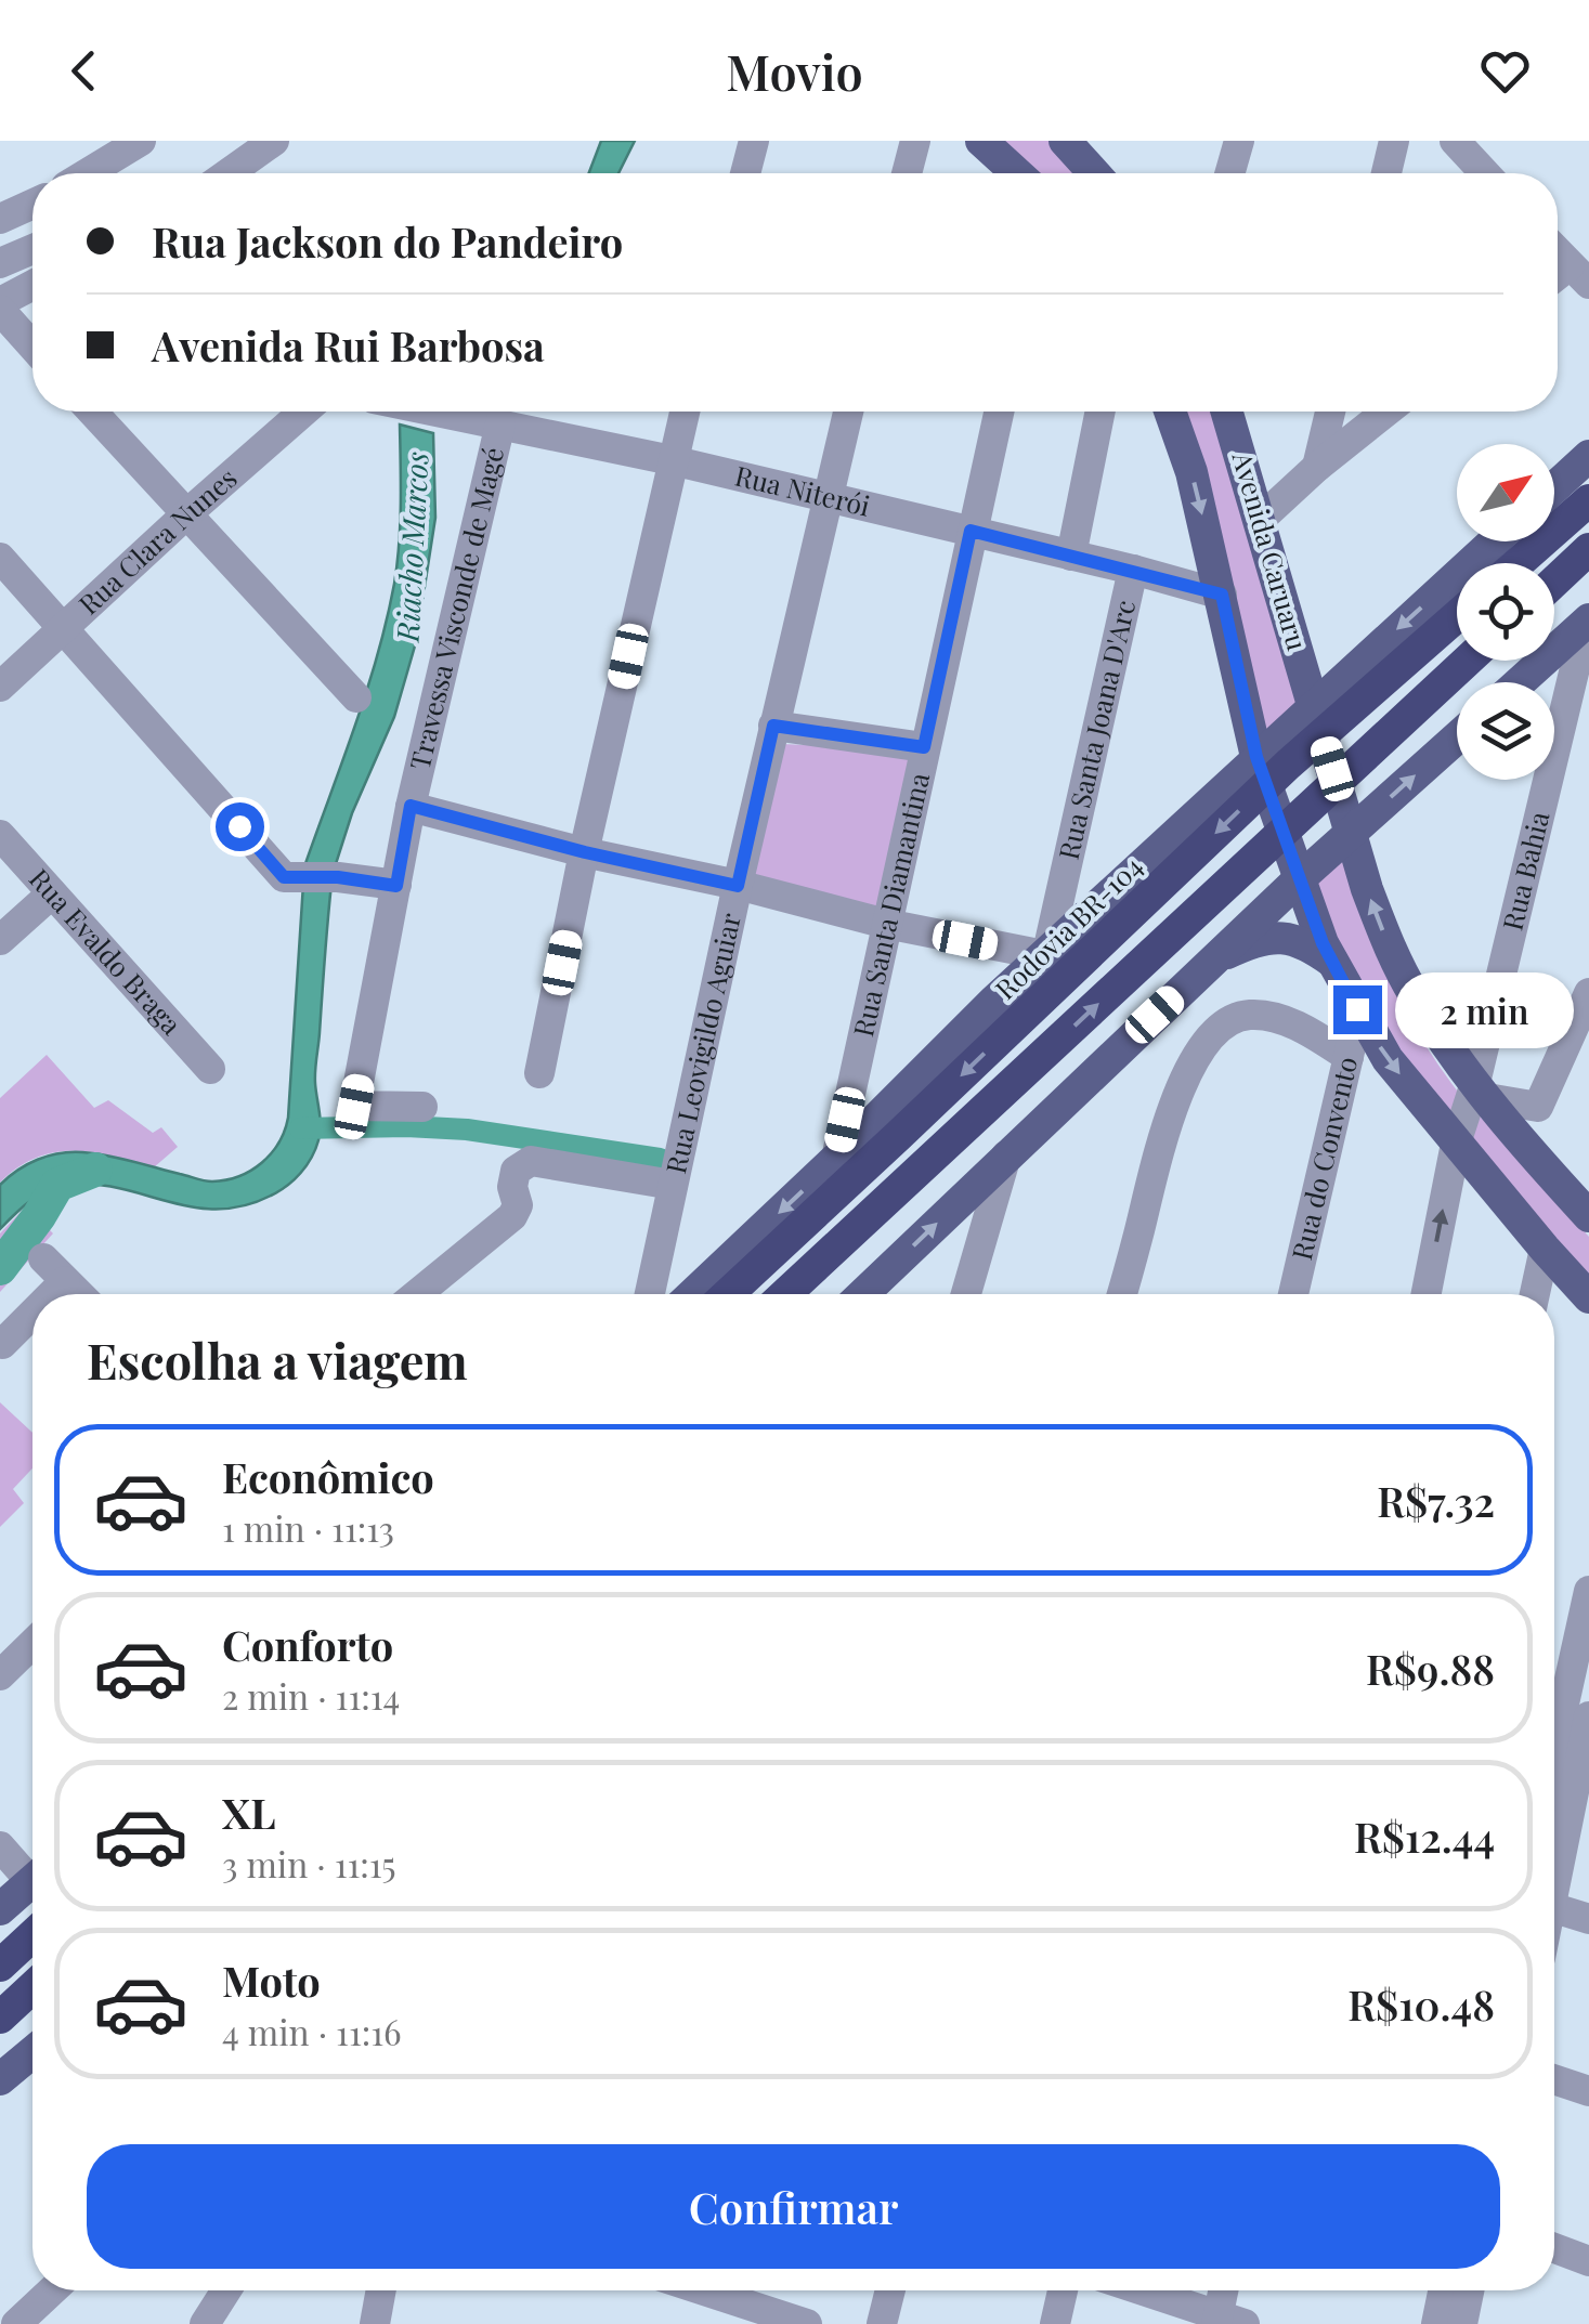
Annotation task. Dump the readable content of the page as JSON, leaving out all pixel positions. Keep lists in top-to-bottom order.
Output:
{
  "streets": {
    "highway": ["Rodovia BR-104"],
    "main road": ["Avenida Caruaru"],
    "street": [
      "Rua Niterói",
      "Rua Clara Nunes",
      "Travessa Visconde de Magé",
      "Rua Santa Joana D'Arc",
      "Rua Bahia",
      "Rua Santa Diamantina",
      "Rua Evaldo Braga",
      "Rua Leovigildo Aguiar",
      "Rua do Convento"
    ]
  },
  "crossings": [
    ["Rua Niterói", "Avenida Caruaru"],
    ["Rua Niterói", "Travessa Visconde de Magé"],
    ["Rua Niterói", "Rua Santa Joana D'Arc"],
    ["Rua Niterói", "Rua Santa Diamantina"],
    ["Rua Niterói", "Rua Leovigildo Aguiar"],
    ["Avenida Caruaru", "Rua Bahia"],
    ["Avenida Caruaru", "Rua do Convento"]
  ],
  "water": ["Riacho Marcos"],
  "north": "top right",
  "page": {
    "header": "Movio",
    "banner": ["Rua Jackson do Pandeiro", "Avenida Rui Barbosa"],
    "bubble": "2 min",
    "heading": "Escolha a viagem",
    "list": [
      {
        "name": "Econômico",
        "note": "1 min · 11:13",
        "value": "R$7.32"
      },
      {
        "name": "Conforto",
        "note": "2 min · 11:14",
        "value": "R$9.88"
      },
      {
        "name": "XL",
        "note": "3 min · 11:15",
        "value": "R$12.44"
      },
      {
        "name": "Moto",
        "note": "4 min · 11:16",
        "value": "R$10.48"
      }
    ],
    "buttons": "Confirmar"
  }
}
